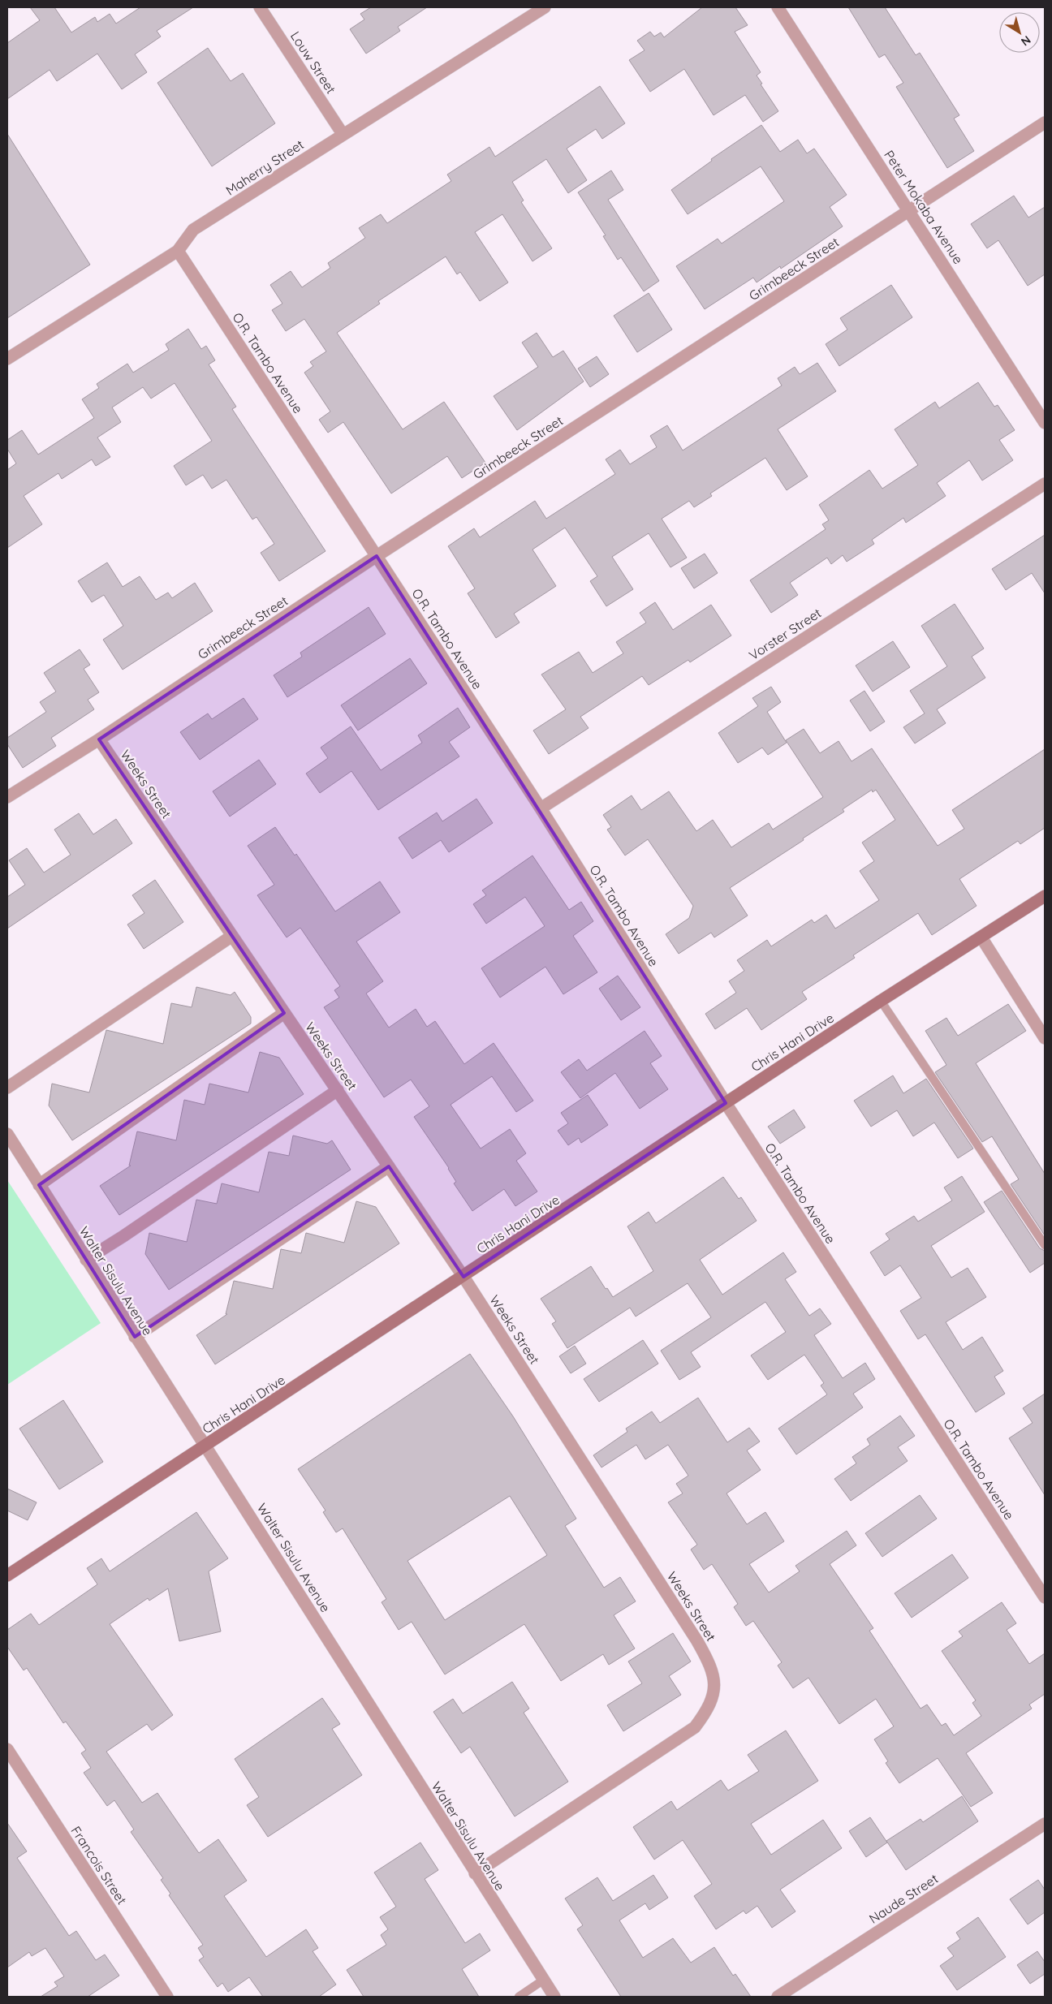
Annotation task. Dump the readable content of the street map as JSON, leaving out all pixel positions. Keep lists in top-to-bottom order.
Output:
{
  "streets": {
    "street": [
      "Louw Street",
      "Maherry Street",
      "Peter Mokaba Avenue",
      "Grimbeeck Street",
      "O.R. Tambo Avenue",
      "Vorster Street",
      "Weeks Street",
      "Chris Hani Drive",
      "Walter Sisulu Avenue",
      "Francois Street",
      "Naude Street"
    ]
  },
  "crossings": [
    ["Louw Street", "Maherry Street"],
    ["Maherry Street", "O.R. Tambo Avenue"],
    ["Peter Mokaba Avenue", "Grimbeeck Street"],
    ["Grimbeeck Street", "O.R. Tambo Avenue"],
    ["Grimbeeck Street", "Weeks Street"],
    ["O.R. Tambo Avenue", "Vorster Street"],
    ["O.R. Tambo Avenue", "Chris Hani Drive"],
    ["Weeks Street", "Chris Hani Drive"],
    ["Weeks Street", "Walter Sisulu Avenue"],
    ["Chris Hani Drive", "Walter Sisulu Avenue"]
  ],
  "north": "bottom right"
}
